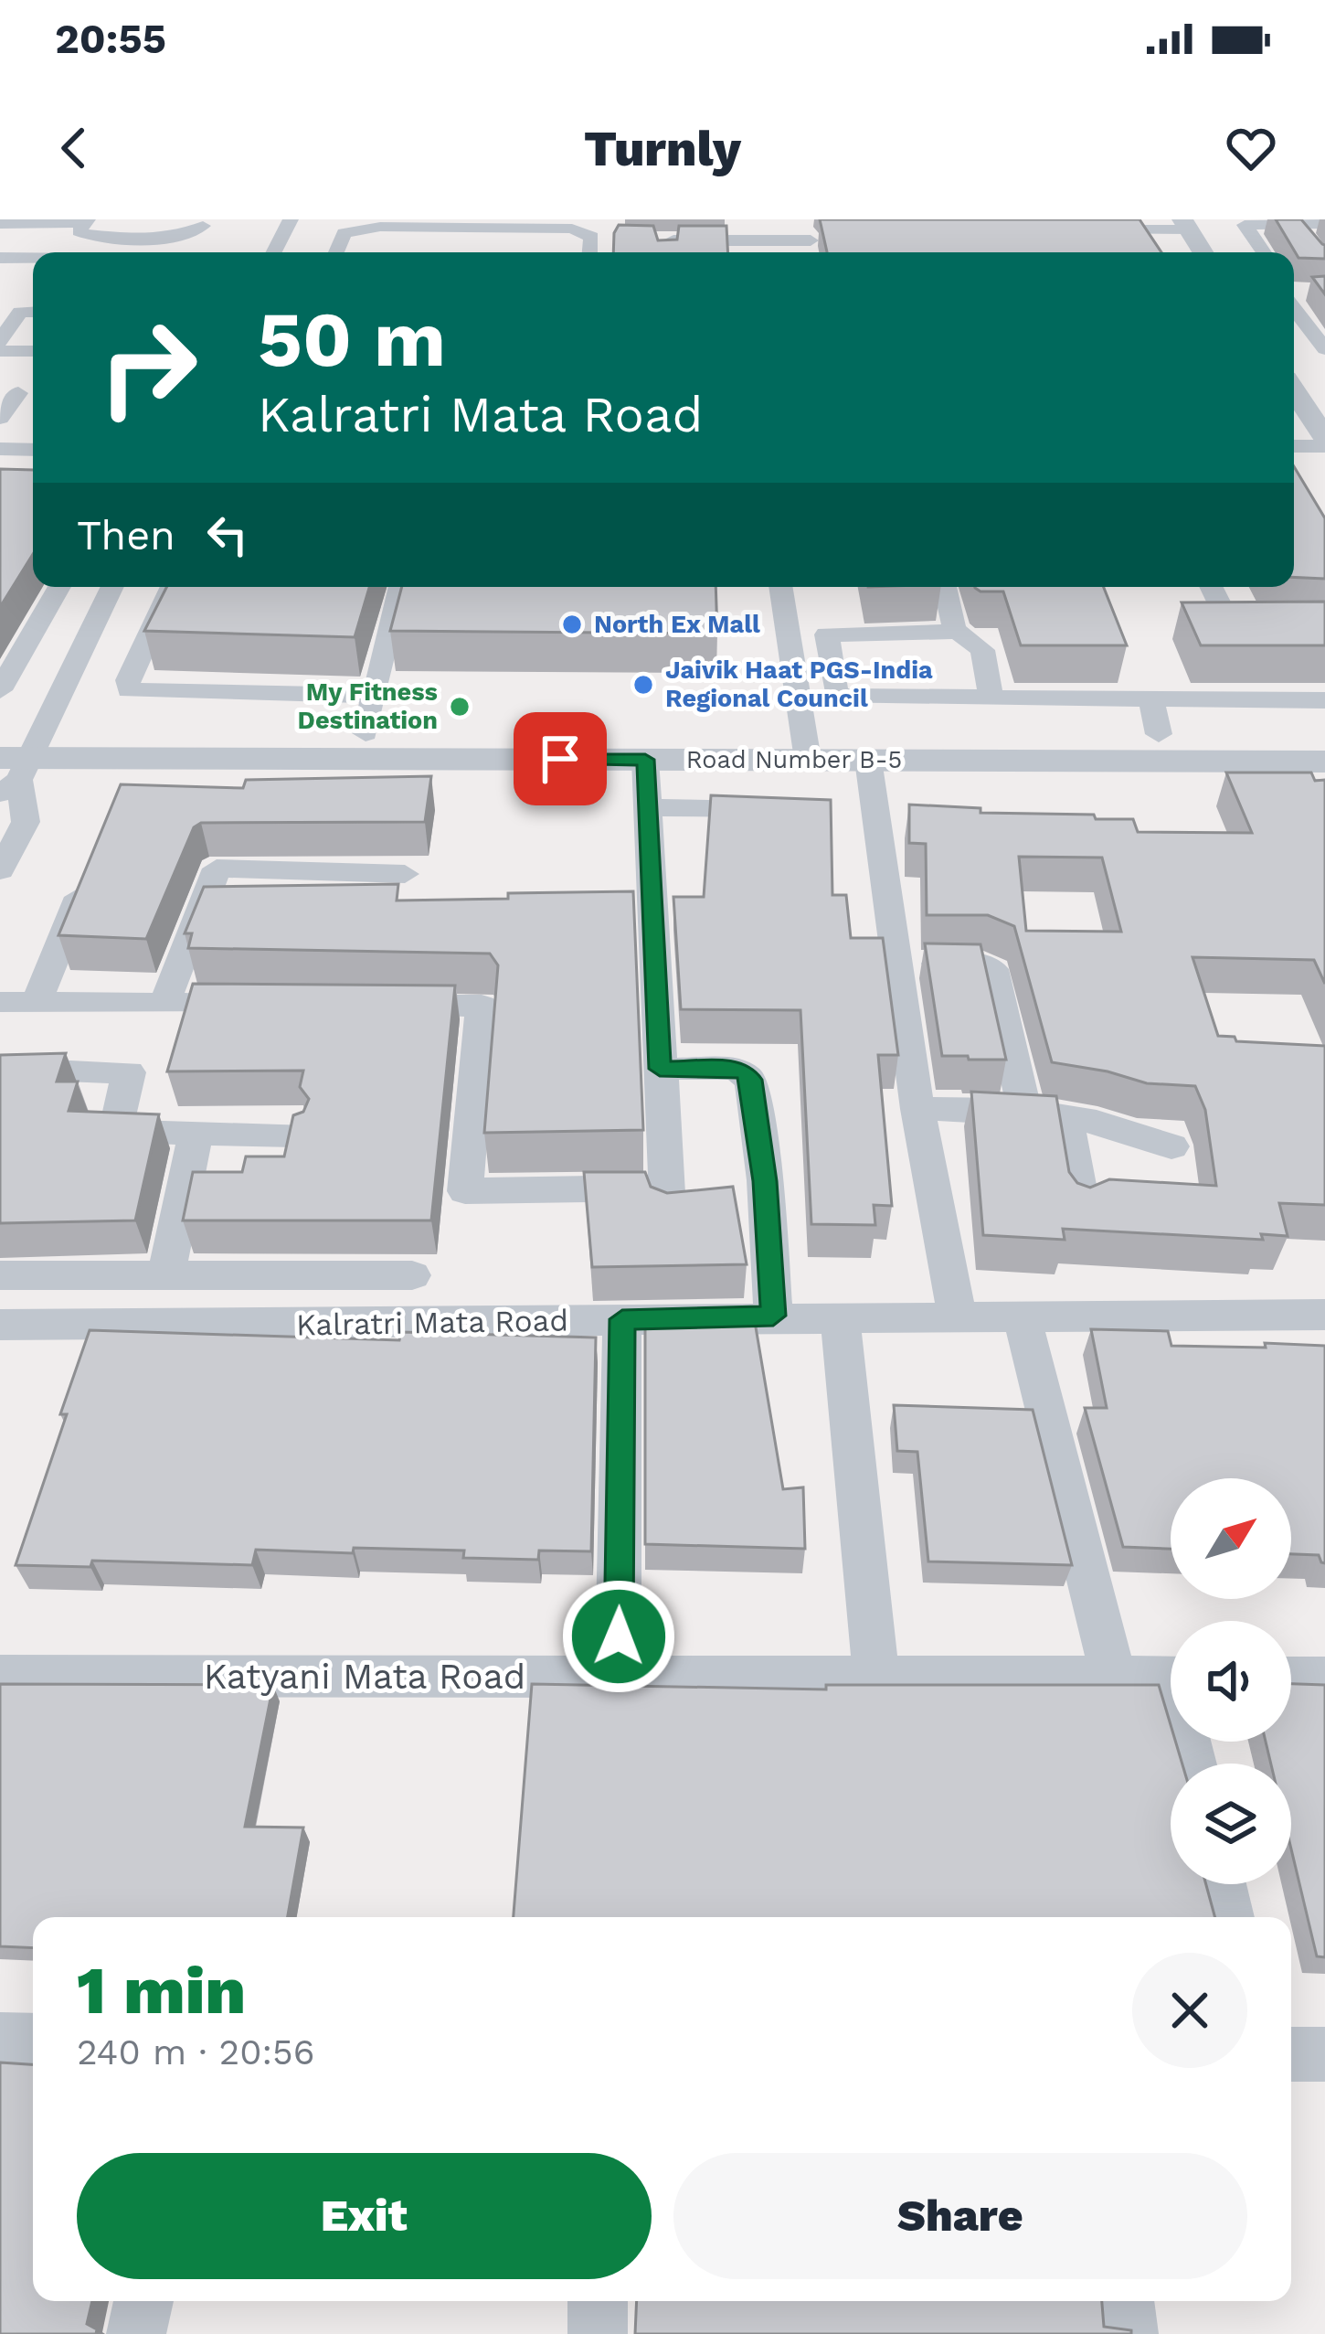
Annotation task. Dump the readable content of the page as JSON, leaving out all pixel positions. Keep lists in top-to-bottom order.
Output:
{
  "streets": {
    "street": ["Road Number B-5", "Kalratri Mata Road", "Katyani Mata Road"]
  },
  "places": ["North Ex Mall", "Jaivik Haat PGS-India Regional Council", "My Fitness Destination"],
  "north": "top right",
  "page": {
    "status": "20:55",
    "header": "Turnly",
    "turn": ["50 m", "Kalratri Mata Road"],
    "then": "Then",
    "heading": ["1 min", "240 m · 20:56"],
    "buttons": ["Exit", "Share"]
  }
}
